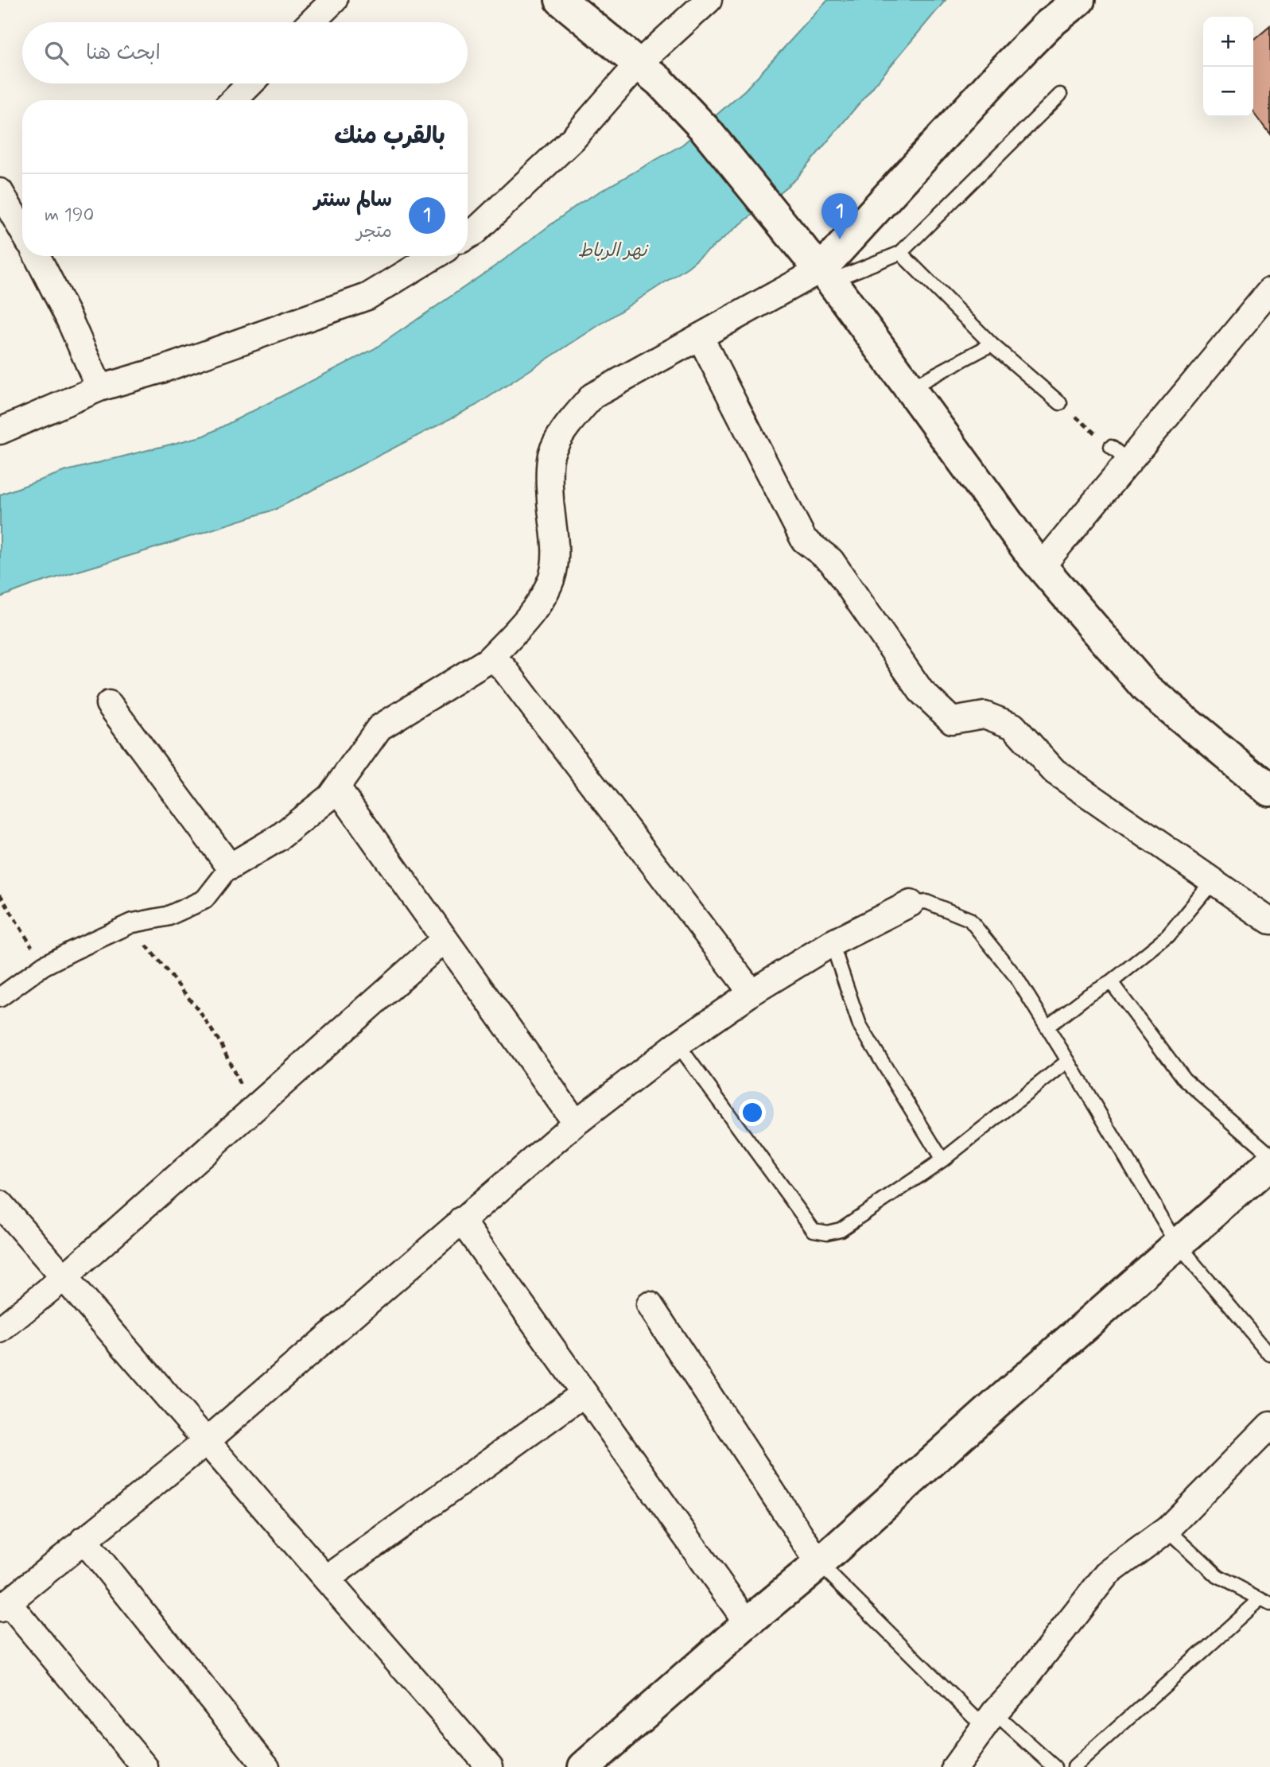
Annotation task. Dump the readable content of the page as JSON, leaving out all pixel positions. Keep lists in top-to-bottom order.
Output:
{
  "water": ["نهر الرباط"],
  "page": {
    "map_buttons": ["+", "−"],
    "search": "ابحث هنا",
    "heading": "بالقرب منك",
    "list": [
      {
        "mark": "1",
        "name": "سالم سنتر",
        "note": "متجر",
        "value": "190 m"
      }
    ],
    "pins": "1"
  }
}
